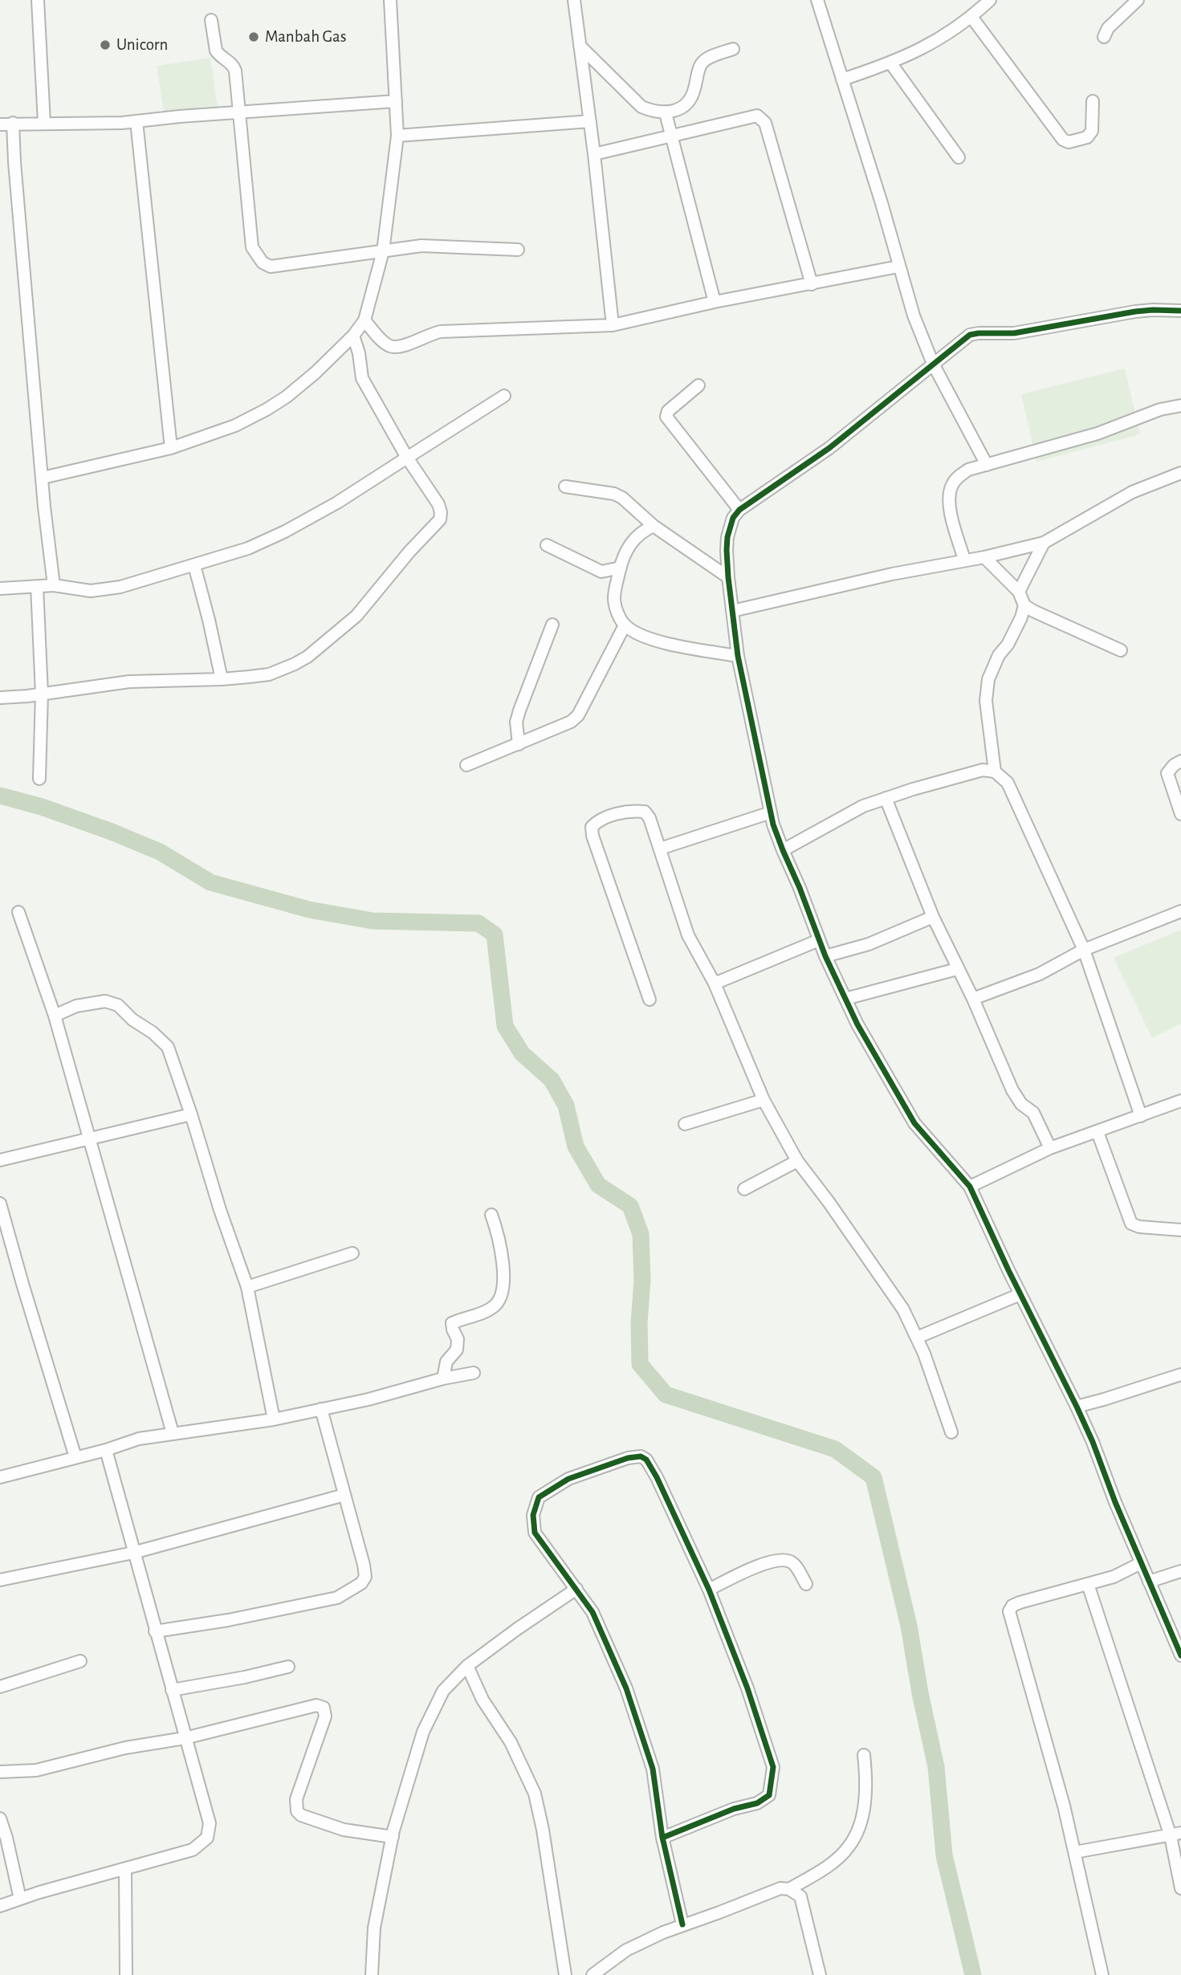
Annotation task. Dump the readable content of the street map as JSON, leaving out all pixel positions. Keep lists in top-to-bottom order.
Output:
{
  "places": ["Manbah Gas", "Unicorn"]
}
